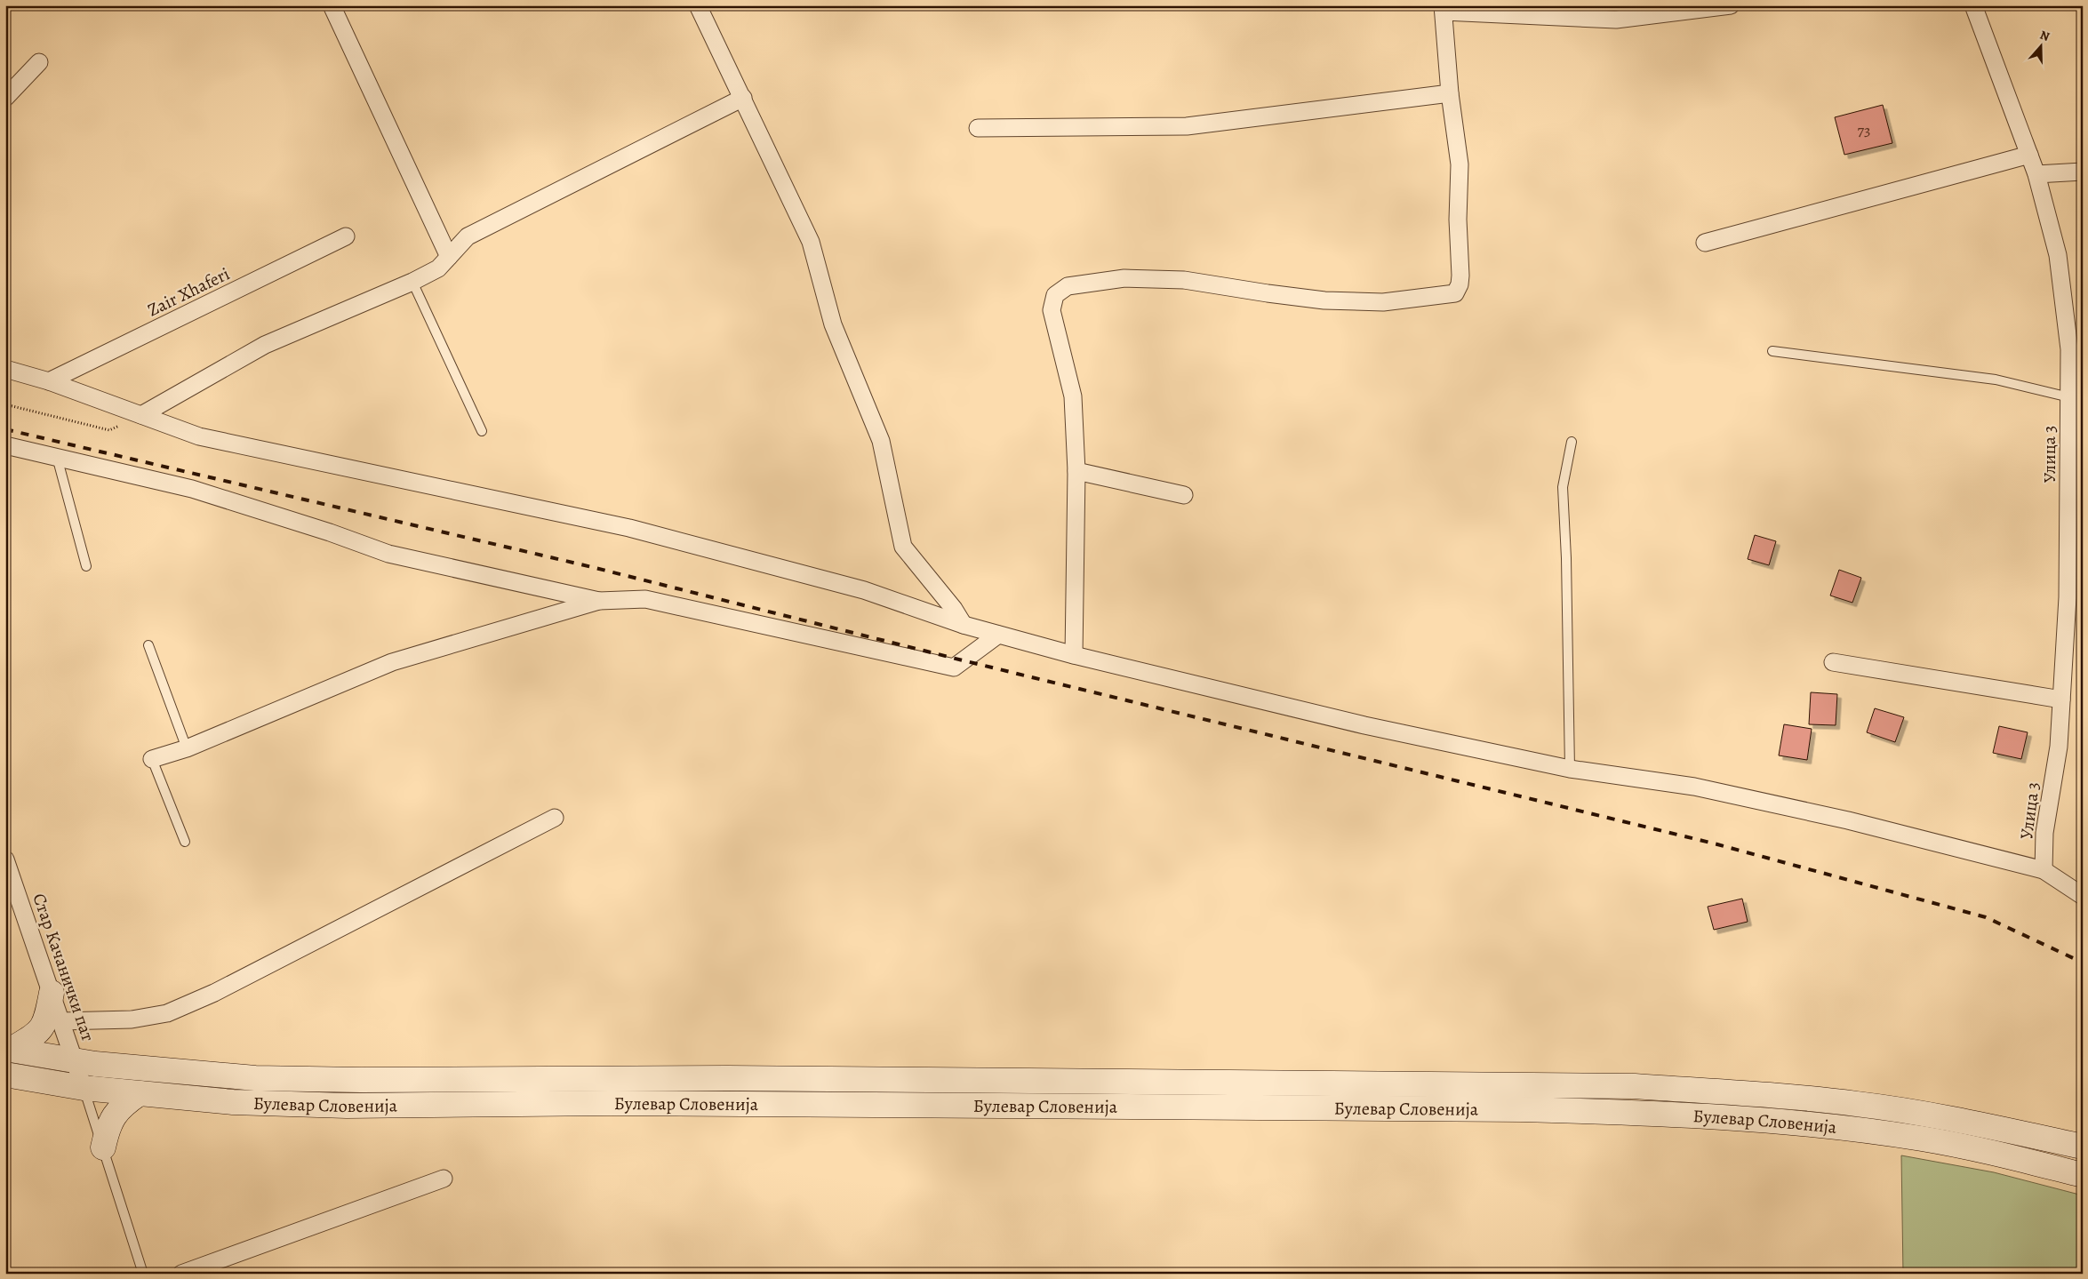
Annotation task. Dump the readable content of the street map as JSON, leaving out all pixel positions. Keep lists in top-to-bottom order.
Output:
{
  "streets": {
    "street": [
      "Zair Xhaferi",
      "Улица 3",
      "Стар Качанички пат",
      "Булевар Словенија"
    ]
  },
  "crossings": [
    ["Стар Качанички пат", "Булевар Словенија"]
  ],
  "house_numbers": ["73"],
  "north": "top"
}
